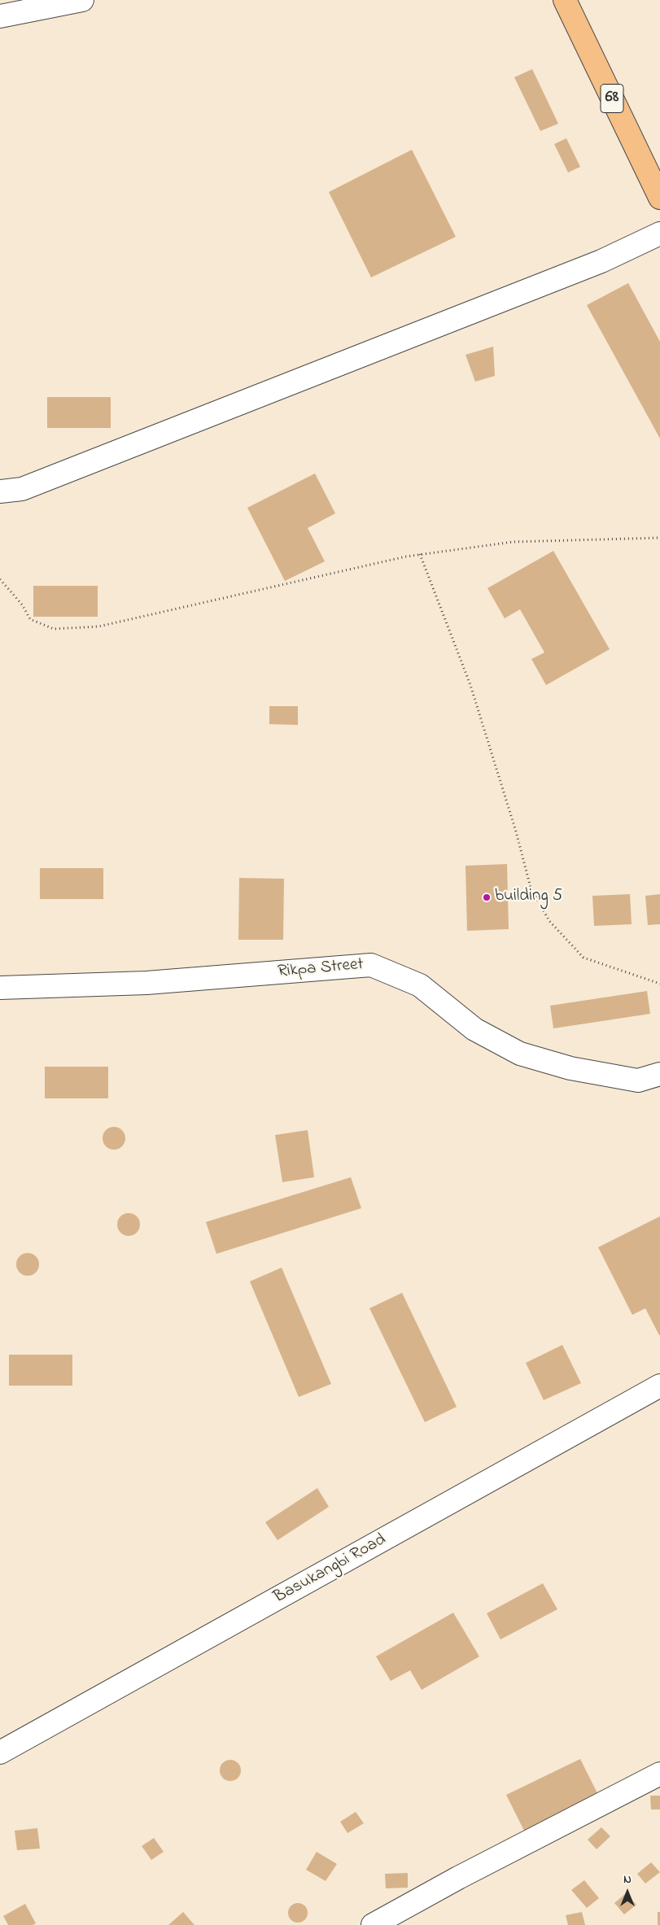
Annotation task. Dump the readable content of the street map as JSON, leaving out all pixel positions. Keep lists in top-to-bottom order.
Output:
{
  "streets": {
    "main road": ["68"],
    "street": ["Rikpa Street", "Basukangbi Road"]
  },
  "places": ["building 5"],
  "north": "top"
}
